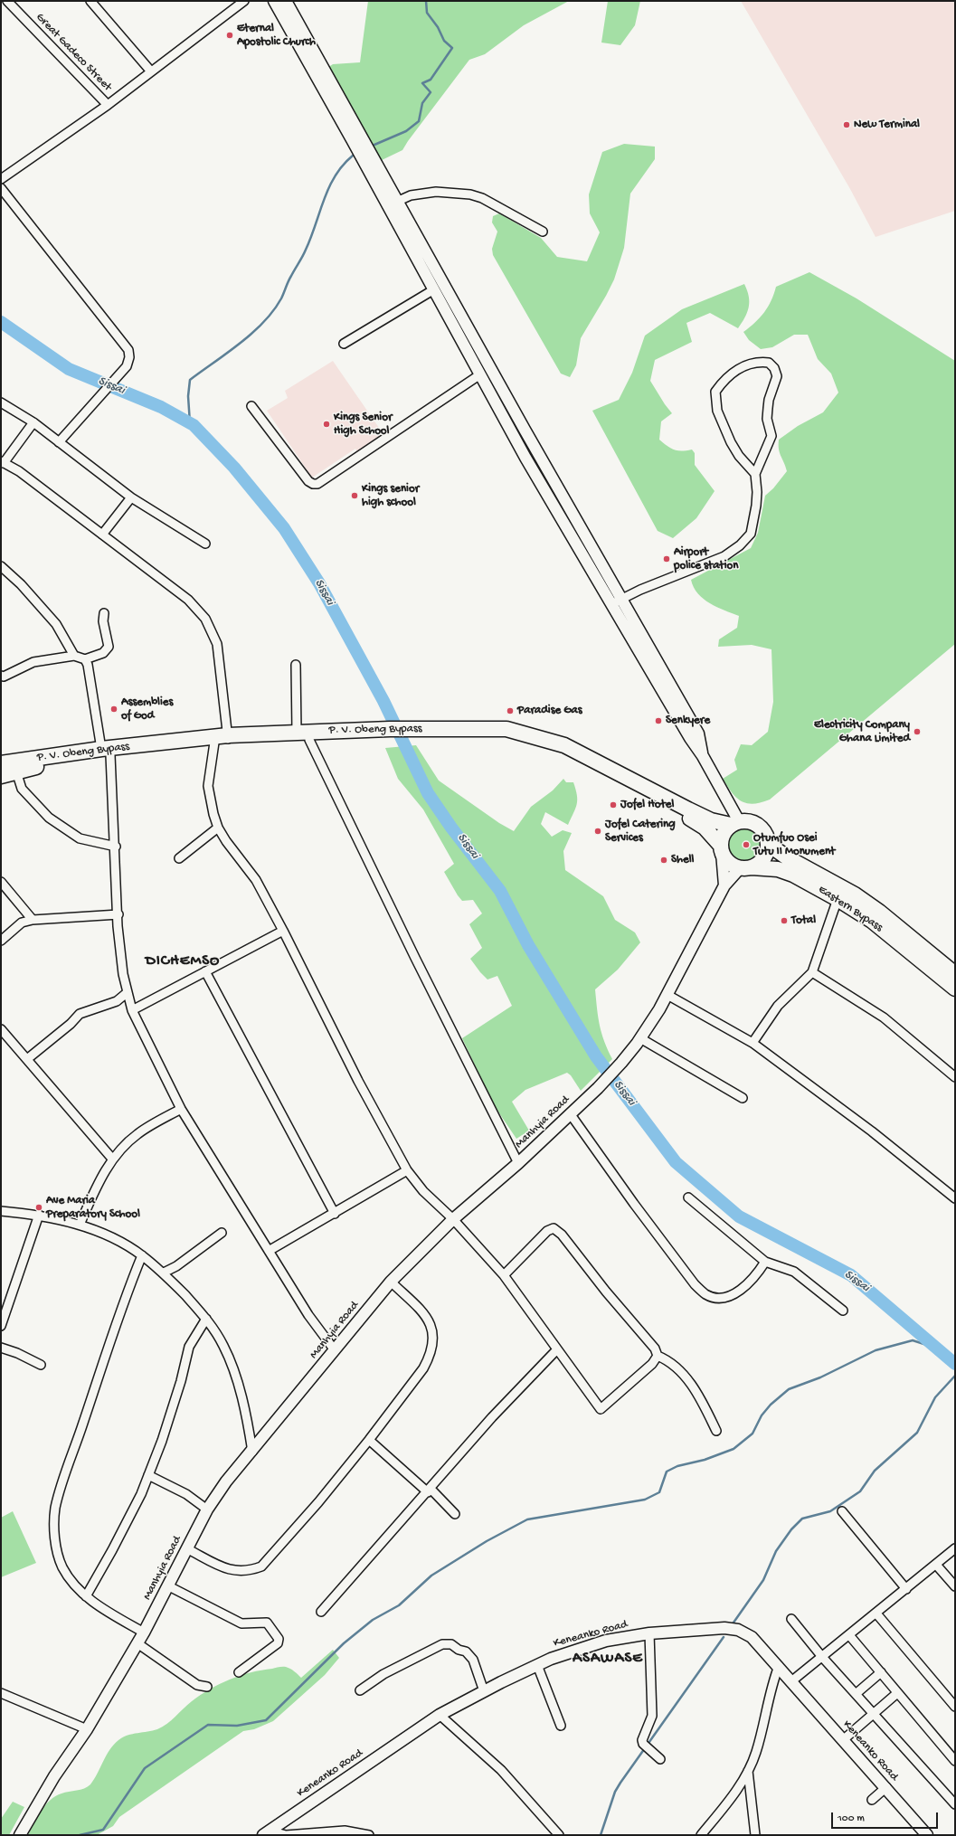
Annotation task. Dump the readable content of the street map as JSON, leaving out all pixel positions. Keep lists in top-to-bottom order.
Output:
{
  "streets": {
    "highway": ["P. V. Obeng Bypass", "Eastern Bypass"],
    "street": ["Great Gadeco Street", "Manhyia Road", "Keneanko Road"]
  },
  "crossings": [
    ["P. V. Obeng Bypass", "Eastern Bypass"],
    ["P. V. Obeng Bypass", "Manhyia Road"],
    ["Eastern Bypass", "Manhyia Road"]
  ],
  "districts": ["DICHEMSO", "ASAWASE"],
  "water": ["Sissai"],
  "places": [
    "Eternal Apostolic Church",
    "New Terminal",
    "Kings Senior High School",
    "Kings senior high school",
    "Airport police station",
    "Assemblies of God",
    "Paradise Gas",
    "Senkyere",
    "Electricity Company Ghana Limited",
    "Jofel Hotel",
    "Jofel Catering Services",
    "Otumfuo Osei Tutu II Monument",
    "Shell",
    "Total",
    "Ave Maria Preparatory School"
  ],
  "scale_bar": "100 m"
}
